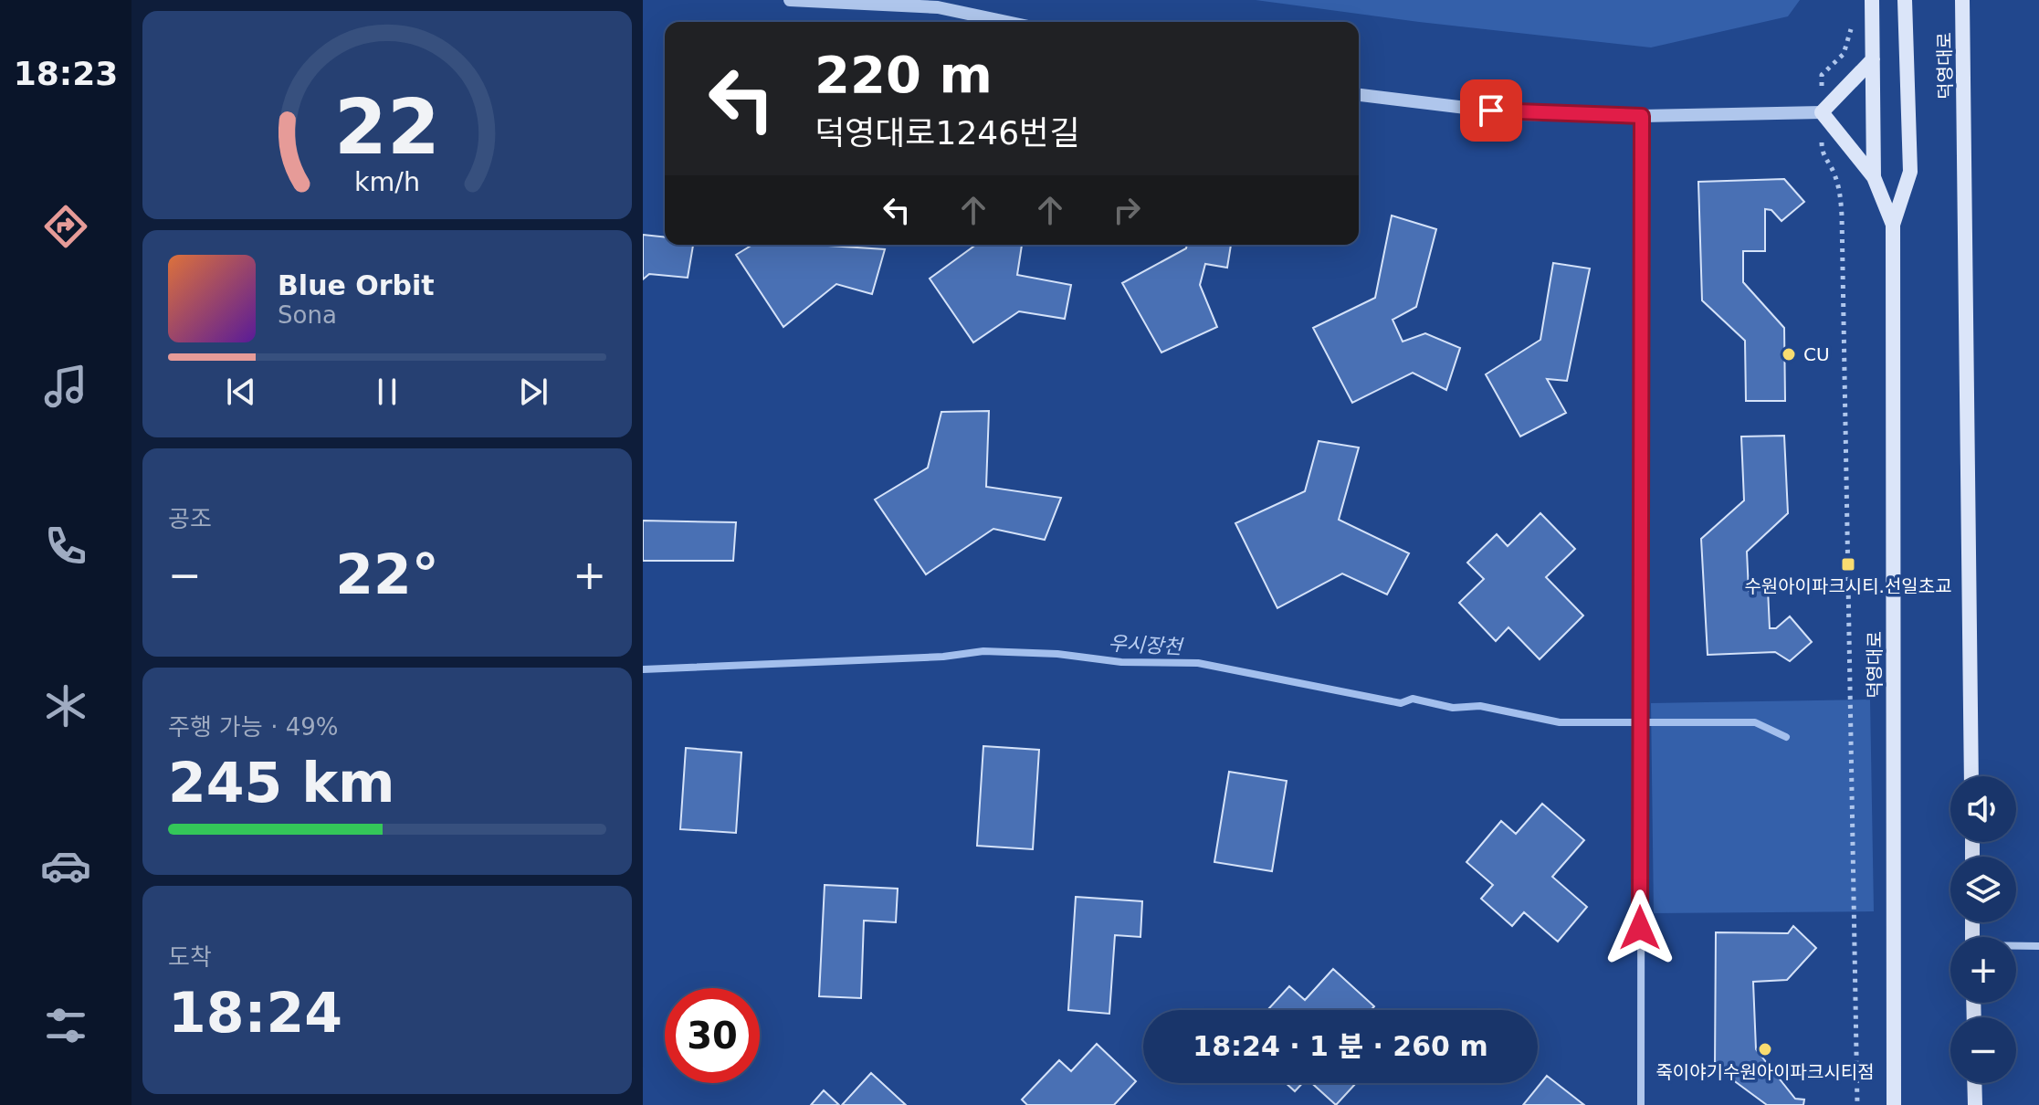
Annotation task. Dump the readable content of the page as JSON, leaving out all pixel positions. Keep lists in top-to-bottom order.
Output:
{
  "streets": {
    "main road": ["덕영대로"]
  },
  "water": ["우시장천"],
  "places": {
    "other": ["CU", "죽이야기수원아이파크시티점"],
    "transit": ["수원아이파크시티.선일초교"]
  },
  "page": {
    "tabs": "18:23",
    "turn": ["220 m", "덕영대로1246번길"],
    "song": ["Blue Orbit", "Sona"],
    "tile": [
      "공조",
      ["주행 가능 · 49%", "245 km"],
      ["도착", "18:24"]
    ],
    "heat": ["−", "22°", "+"],
    "map_buttons": ["+", "−"],
    "limit": "30",
    "trip": "18:24 · 1 분 · 260 m",
    "gauge": ["22", "km/h"]
  }
}
